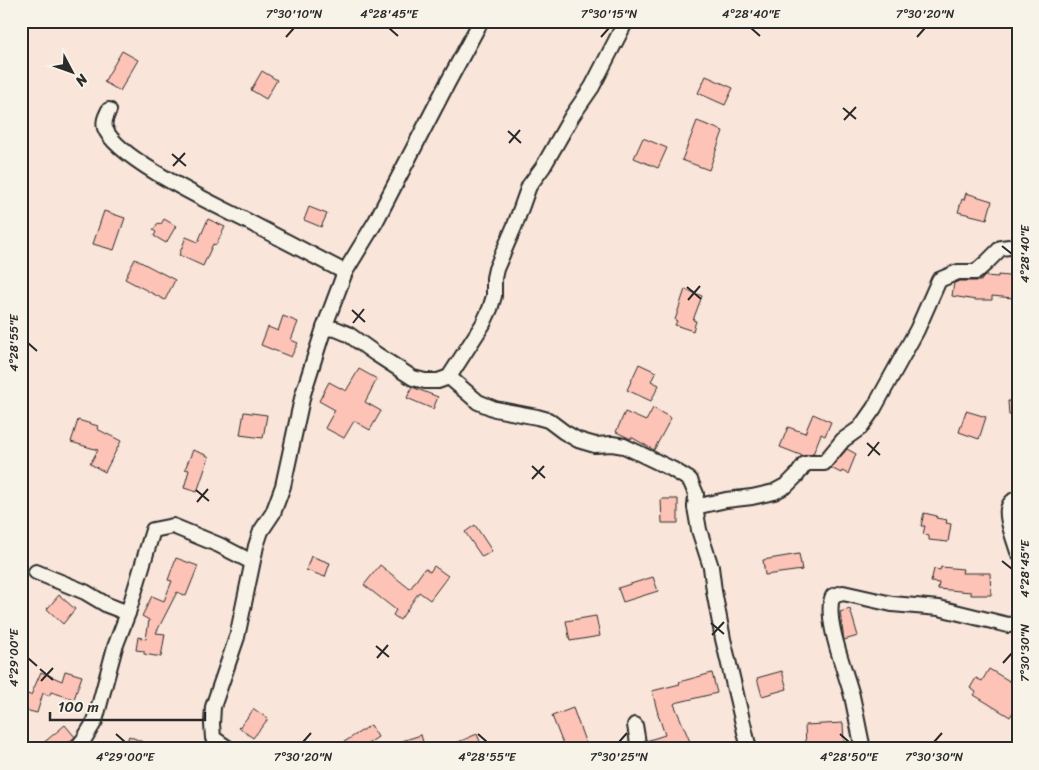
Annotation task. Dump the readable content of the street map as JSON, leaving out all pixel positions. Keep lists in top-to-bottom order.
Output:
{
  "scale_bar": "100 m",
  "north": "bottom right",
  "coordinates": [
    "7°30'10\"N",
    "4°28'45\"E",
    "7°30'15\"N",
    "4°28'40\"E",
    "7°30'20\"N",
    "4°28'55\"E",
    "7°30'30\"N",
    "4°29'00\"E",
    "7°30'25\"N",
    "4°28'50\"E"
  ]
}
